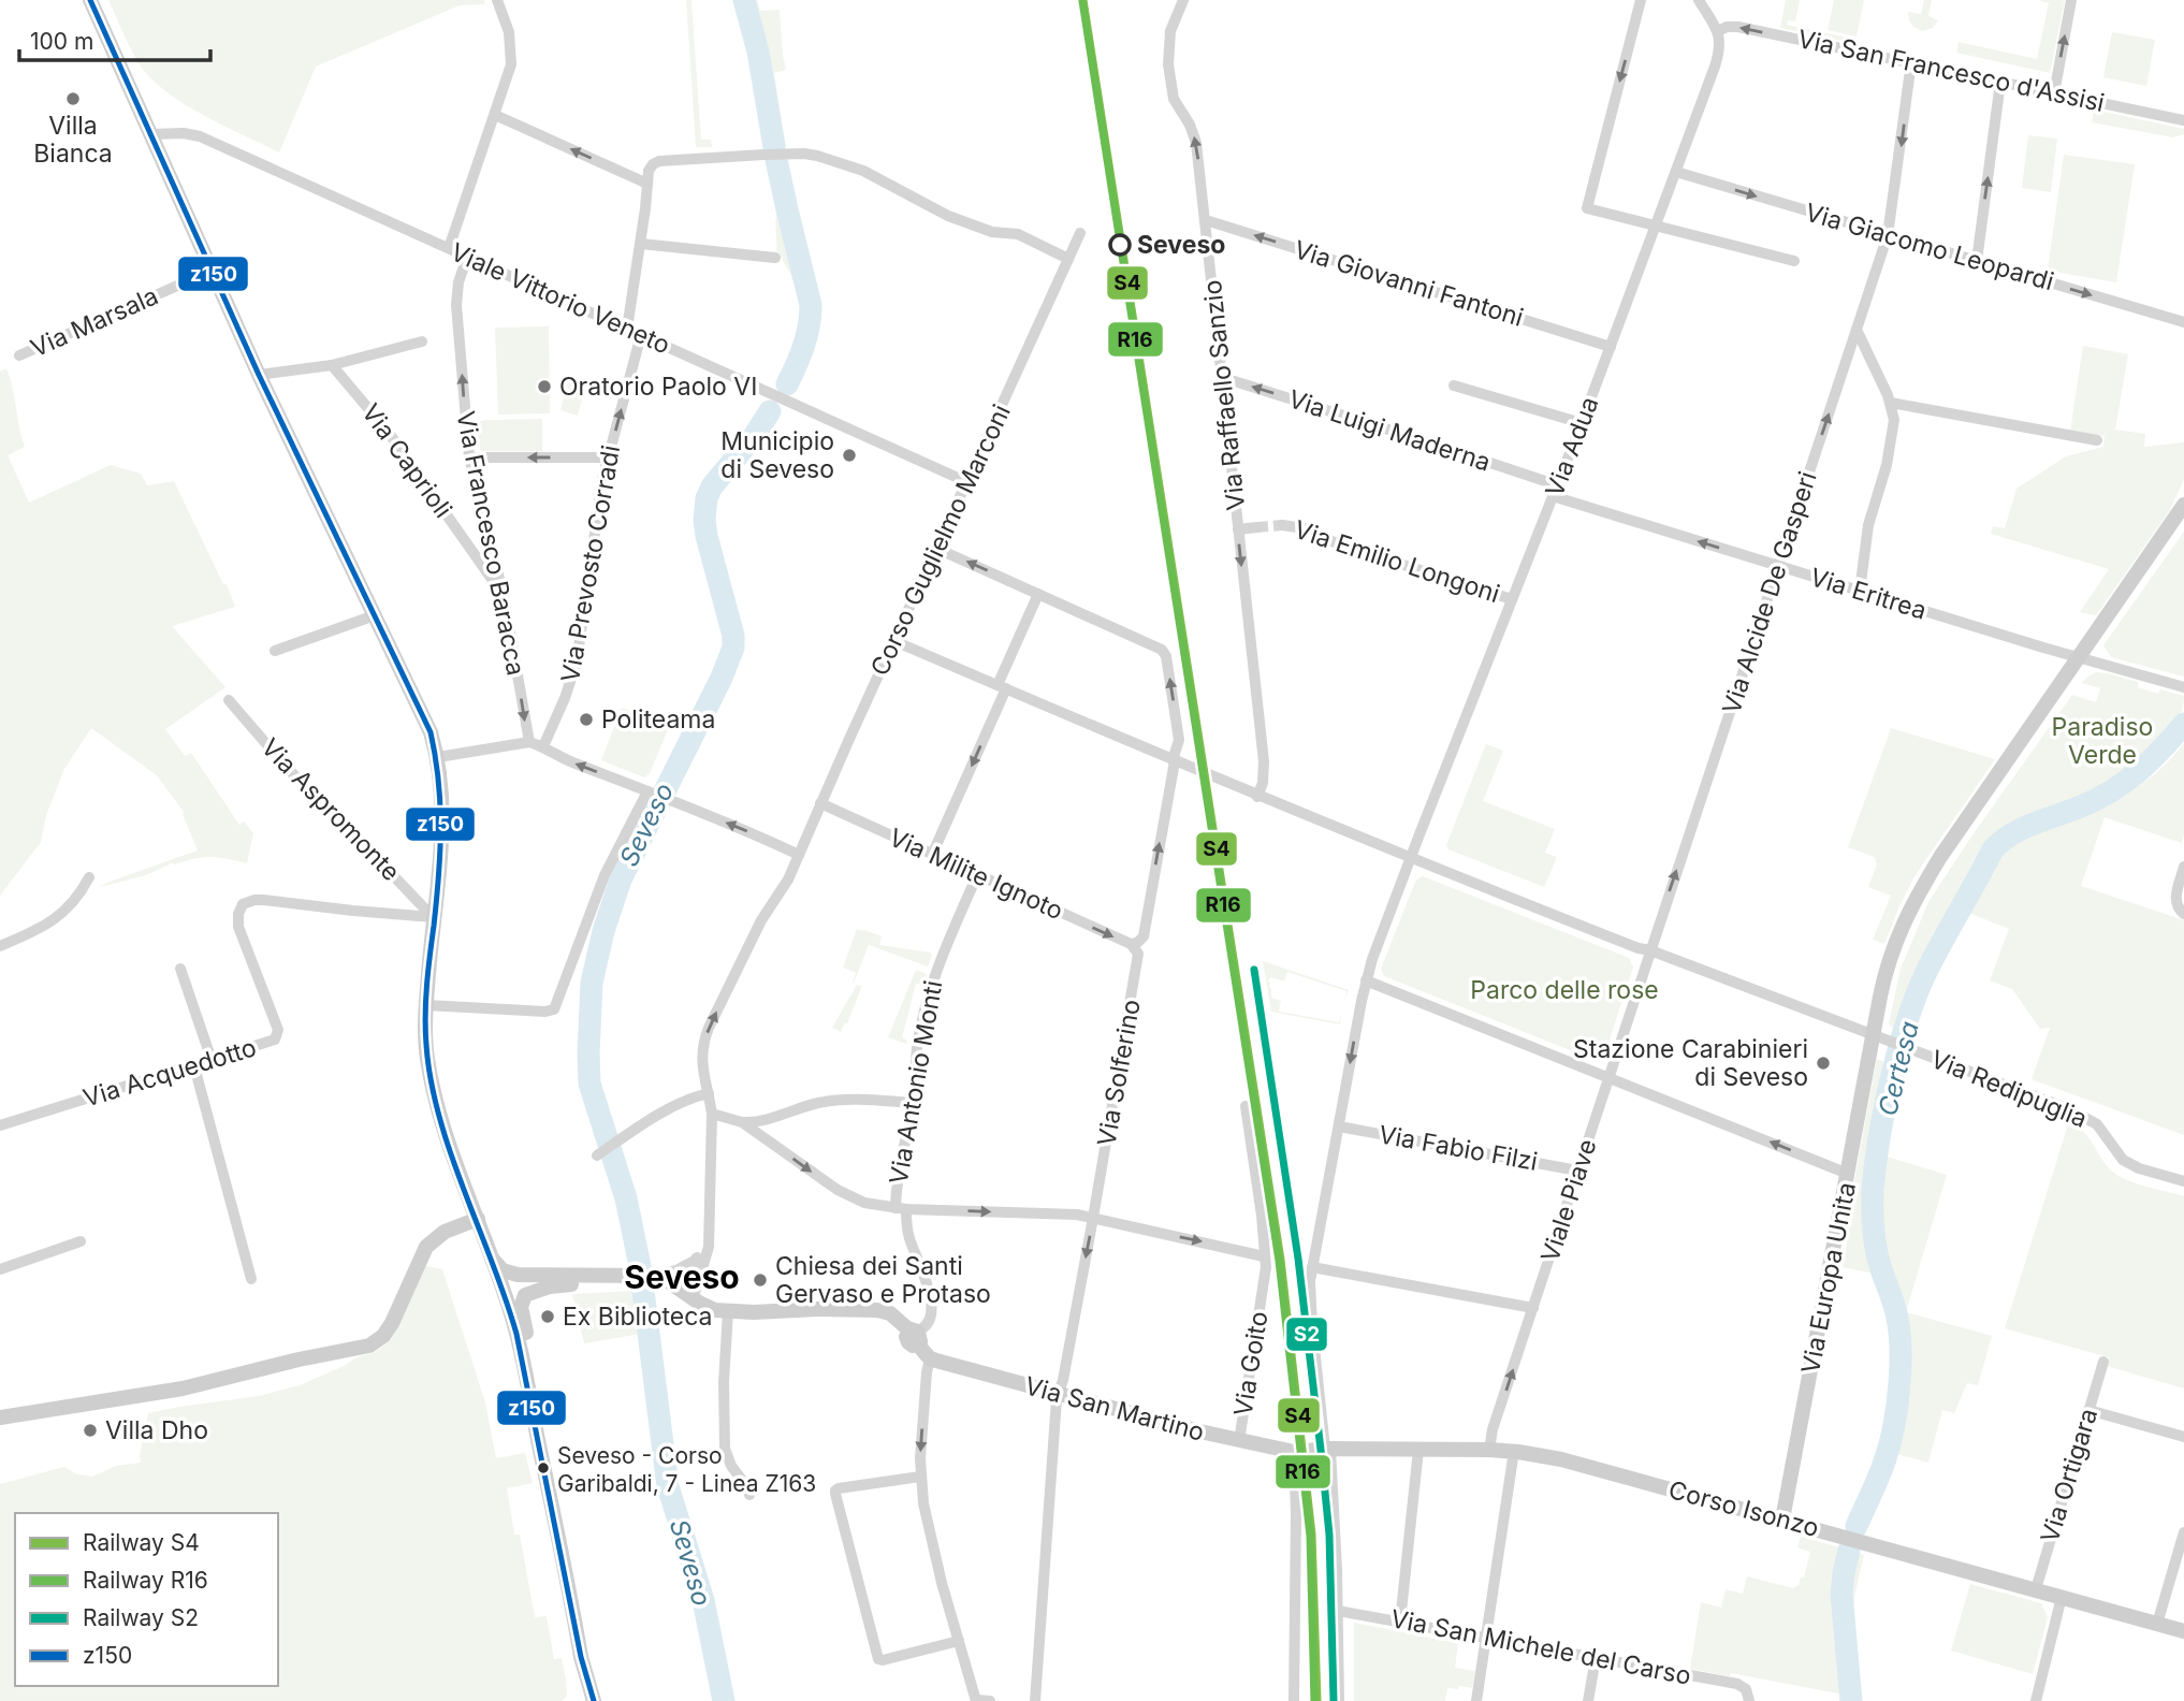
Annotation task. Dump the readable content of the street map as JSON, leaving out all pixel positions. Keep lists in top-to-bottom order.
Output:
{
  "streets": {
    "street": [
      "Via San Francesco d'Assisi",
      "Via Giacomo Leopardi",
      "Via Giovanni Fantoni",
      "Viale Vittorio Veneto",
      "Via Marsala",
      "Via Raffaello Sanzio",
      "Via Luigi Maderna",
      "Via Adua",
      "Via Caprioli",
      "Corso Guglielmo Marconi",
      "Via Francesco Baracca",
      "Via Emilio Longoni",
      "Via Prevosto Corradi",
      "Via Alcide De Gasperi",
      "Via Eritrea",
      "Via Aspromonte",
      "Via Milite Ignoto",
      "Via Acquedotto",
      "Via Solferino",
      "Via Antonio Monti",
      "Via Redipuglia",
      "Via Fabio Filzi",
      "Viale Piave",
      "Via Europa Unita",
      "Via Goito",
      "Via San Martino",
      "Via Ortigara",
      "Corso Isonzo",
      "Via San Michele del Carso"
    ]
  },
  "crossings": [
    ["Via San Francesco d'Assisi", "Via Adua"],
    ["Via San Francesco d'Assisi", "Via Alcide De Gasperi"],
    ["Via Giacomo Leopardi", "Via Adua"],
    ["Via Giacomo Leopardi", "Via Alcide De Gasperi"],
    ["Via Giovanni Fantoni", "Via Raffaello Sanzio"],
    ["Via Giovanni Fantoni", "Via Adua"],
    ["Viale Vittorio Veneto", "Corso Guglielmo Marconi"],
    ["Viale Vittorio Veneto", "Via Francesco Baracca"],
    ["Viale Vittorio Veneto", "Via Prevosto Corradi"],
    ["Via Raffaello Sanzio", "Via Luigi Maderna"],
    ["Via Raffaello Sanzio", "Via Redipuglia"],
    ["Via Luigi Maderna", "Via Adua"],
    ["Via Adua", "Via Emilio Longoni"],
    ["Via Adua", "Via Eritrea"],
    ["Via Adua", "Via Redipuglia"],
    ["Via Adua", "Via Fabio Filzi"],
    ["Via Adua", "Corso Isonzo"],
    ["Via Adua", "Via San Michele del Carso"],
    ["Via Caprioli", "Via Francesco Baracca"],
    ["Corso Guglielmo Marconi", "Via Milite Ignoto"],
    ["Corso Guglielmo Marconi", "Via Redipuglia"],
    ["Via Alcide De Gasperi", "Via Eritrea"],
    ["Via Alcide De Gasperi", "Via Redipuglia"],
    ["Via Alcide De Gasperi", "Viale Piave"],
    ["Via Eritrea", "Via Europa Unita"],
    ["Via Aspromonte", "Via Acquedotto"],
    ["Via Milite Ignoto", "Via Solferino"],
    ["Via Milite Ignoto", "Via Antonio Monti"],
    ["Via Solferino", "Via San Martino"],
    ["Via Antonio Monti", "Via San Martino"],
    ["Via Redipuglia", "Viale Piave"],
    ["Via Redipuglia", "Via Europa Unita"],
    ["Via Fabio Filzi", "Viale Piave"],
    ["Viale Piave", "Corso Isonzo"],
    ["Via Europa Unita", "Corso Isonzo"],
    ["Via Goito", "Via San Martino"],
    ["Via San Martino", "Corso Isonzo"],
    ["Via Ortigara", "Corso Isonzo"]
  ],
  "one_way": ["Via San Francesco d'Assisi", "Via Eritrea", "Via Milite Ignoto"],
  "districts": ["Seveso"],
  "water": ["Seveso", "Certesa"],
  "parks": ["Paradiso Verde", "Parco delle rose"],
  "places": [
    "Villa Bianca",
    "Seveso",
    "Oratorio Paolo VI",
    "Municipio di Seveso",
    "Politeama",
    "Stazione Carabinieri di Seveso",
    "Chiesa dei Santi Gervaso e Protaso",
    "Ex Biblioteca",
    "Villa Dho",
    "Seveso - Corso Garibaldi, 7 - Linea Z163"
  ],
  "lines": [
    "rail line S4",
    "transit line z150",
    "rail line R16",
    "rail line S2"
  ],
  "legend": [
    "Railway S4",
    "Railway R16",
    "Railway S2",
    "z150"
  ],
  "scale_bar": "100 m"
}
